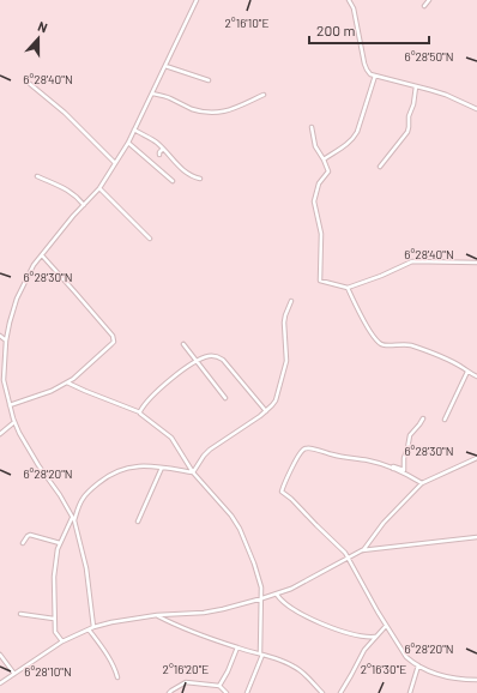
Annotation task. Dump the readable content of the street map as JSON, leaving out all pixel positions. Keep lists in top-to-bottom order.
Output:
{
  "scale_bar": "200 m",
  "north": "top",
  "coordinates": [
    "2°16'10\"E",
    "6°28'50\"N",
    "6°28'40\"N",
    "6°28'30\"N",
    "6°28'20\"N",
    "2°16'20\"E",
    "2°16'30\"E",
    "6°28'10\"N"
  ]
}
